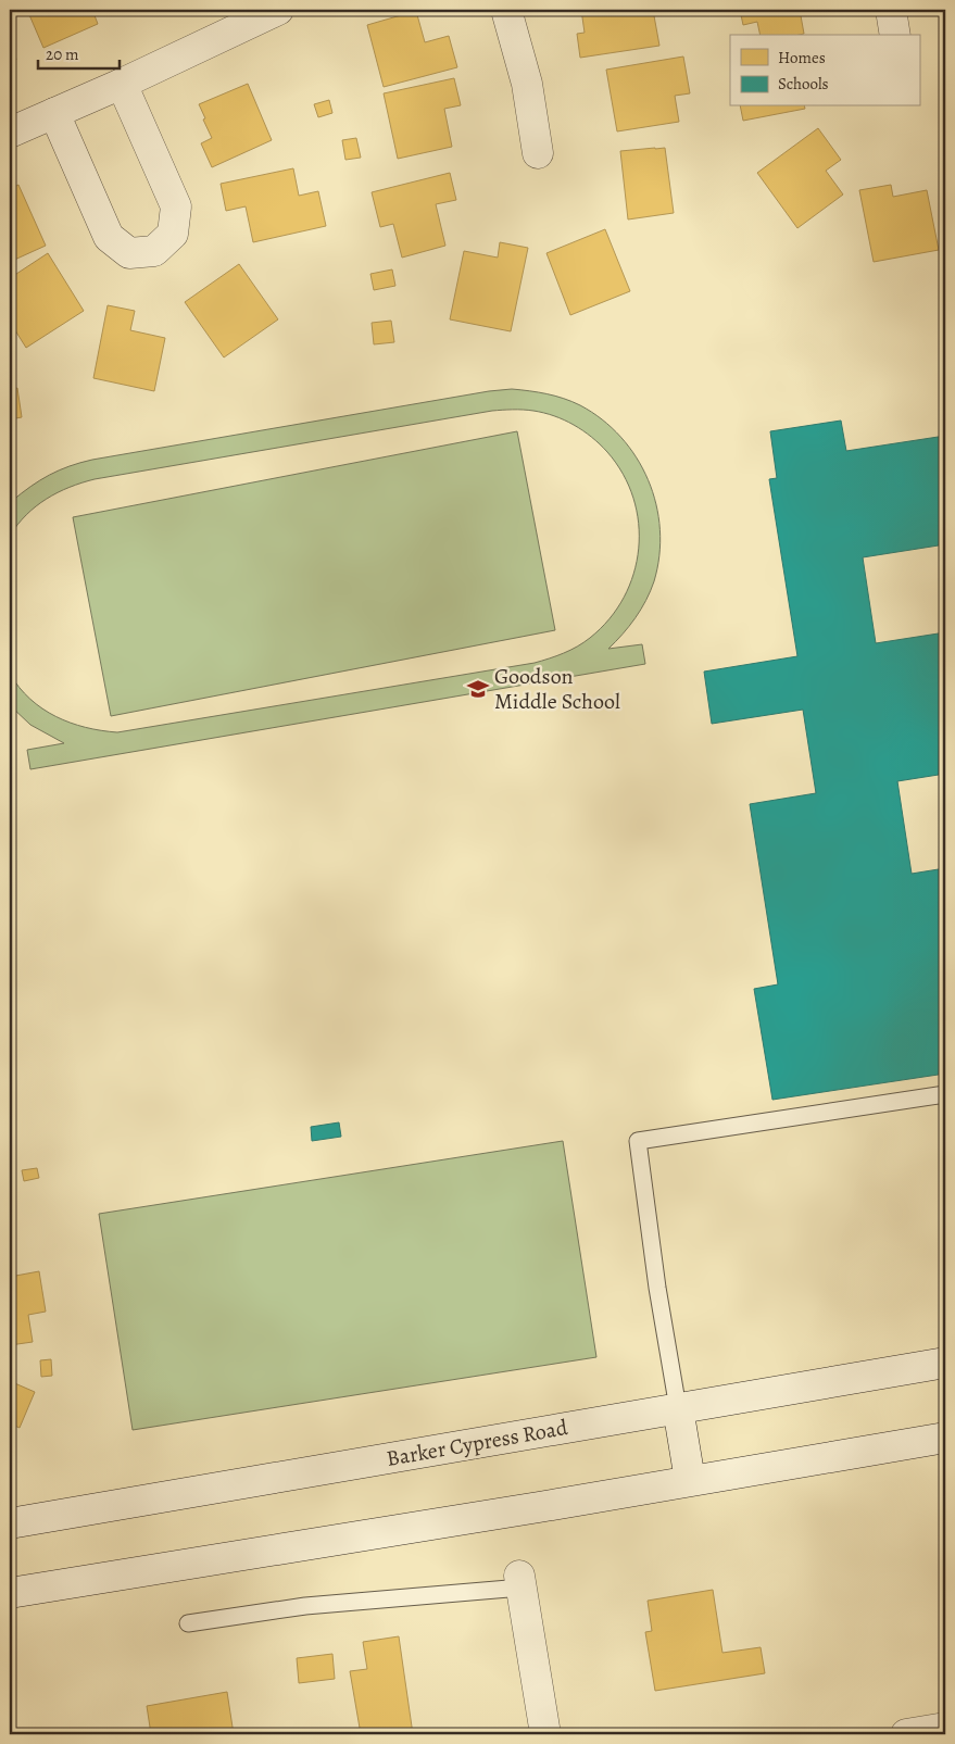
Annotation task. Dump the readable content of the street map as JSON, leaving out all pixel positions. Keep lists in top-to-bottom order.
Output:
{
  "streets": {
    "main road": ["Barker Cypress Road"]
  },
  "places": {
    "school or university": ["Goodson Middle School"]
  },
  "legend": ["Homes", "Schools"],
  "scale_bar": "20 m"
}
